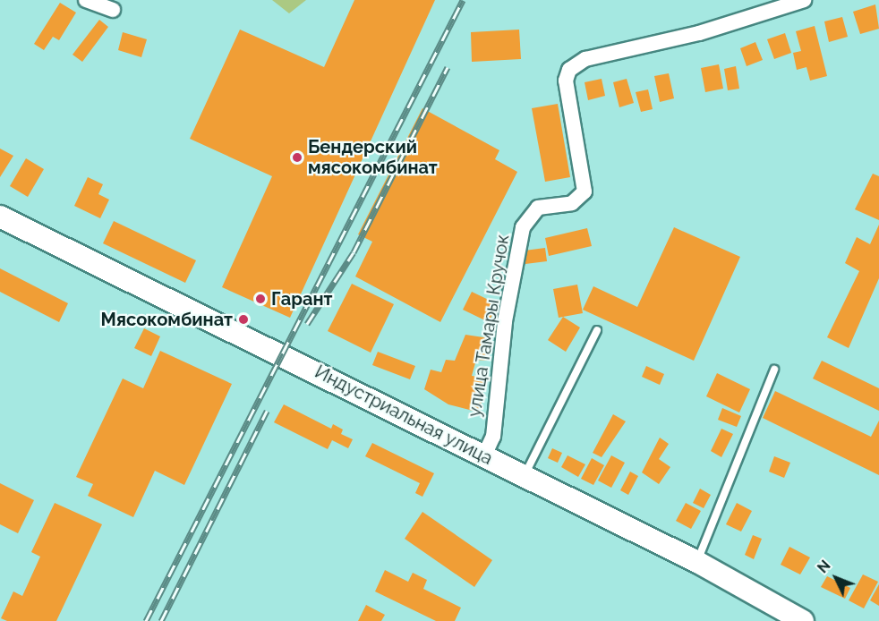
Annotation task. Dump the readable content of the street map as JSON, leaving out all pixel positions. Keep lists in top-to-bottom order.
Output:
{
  "streets": {
    "main road": ["Индустриальная улица"],
    "street": ["улица Тамары Кручок"]
  },
  "crossings": [
    ["улица Тамары Кручок", "Индустриальная улица"]
  ],
  "places": ["Бендерский мясокомбинат", "Гарант", "Мясокомбинат"],
  "north": "top left"
}
